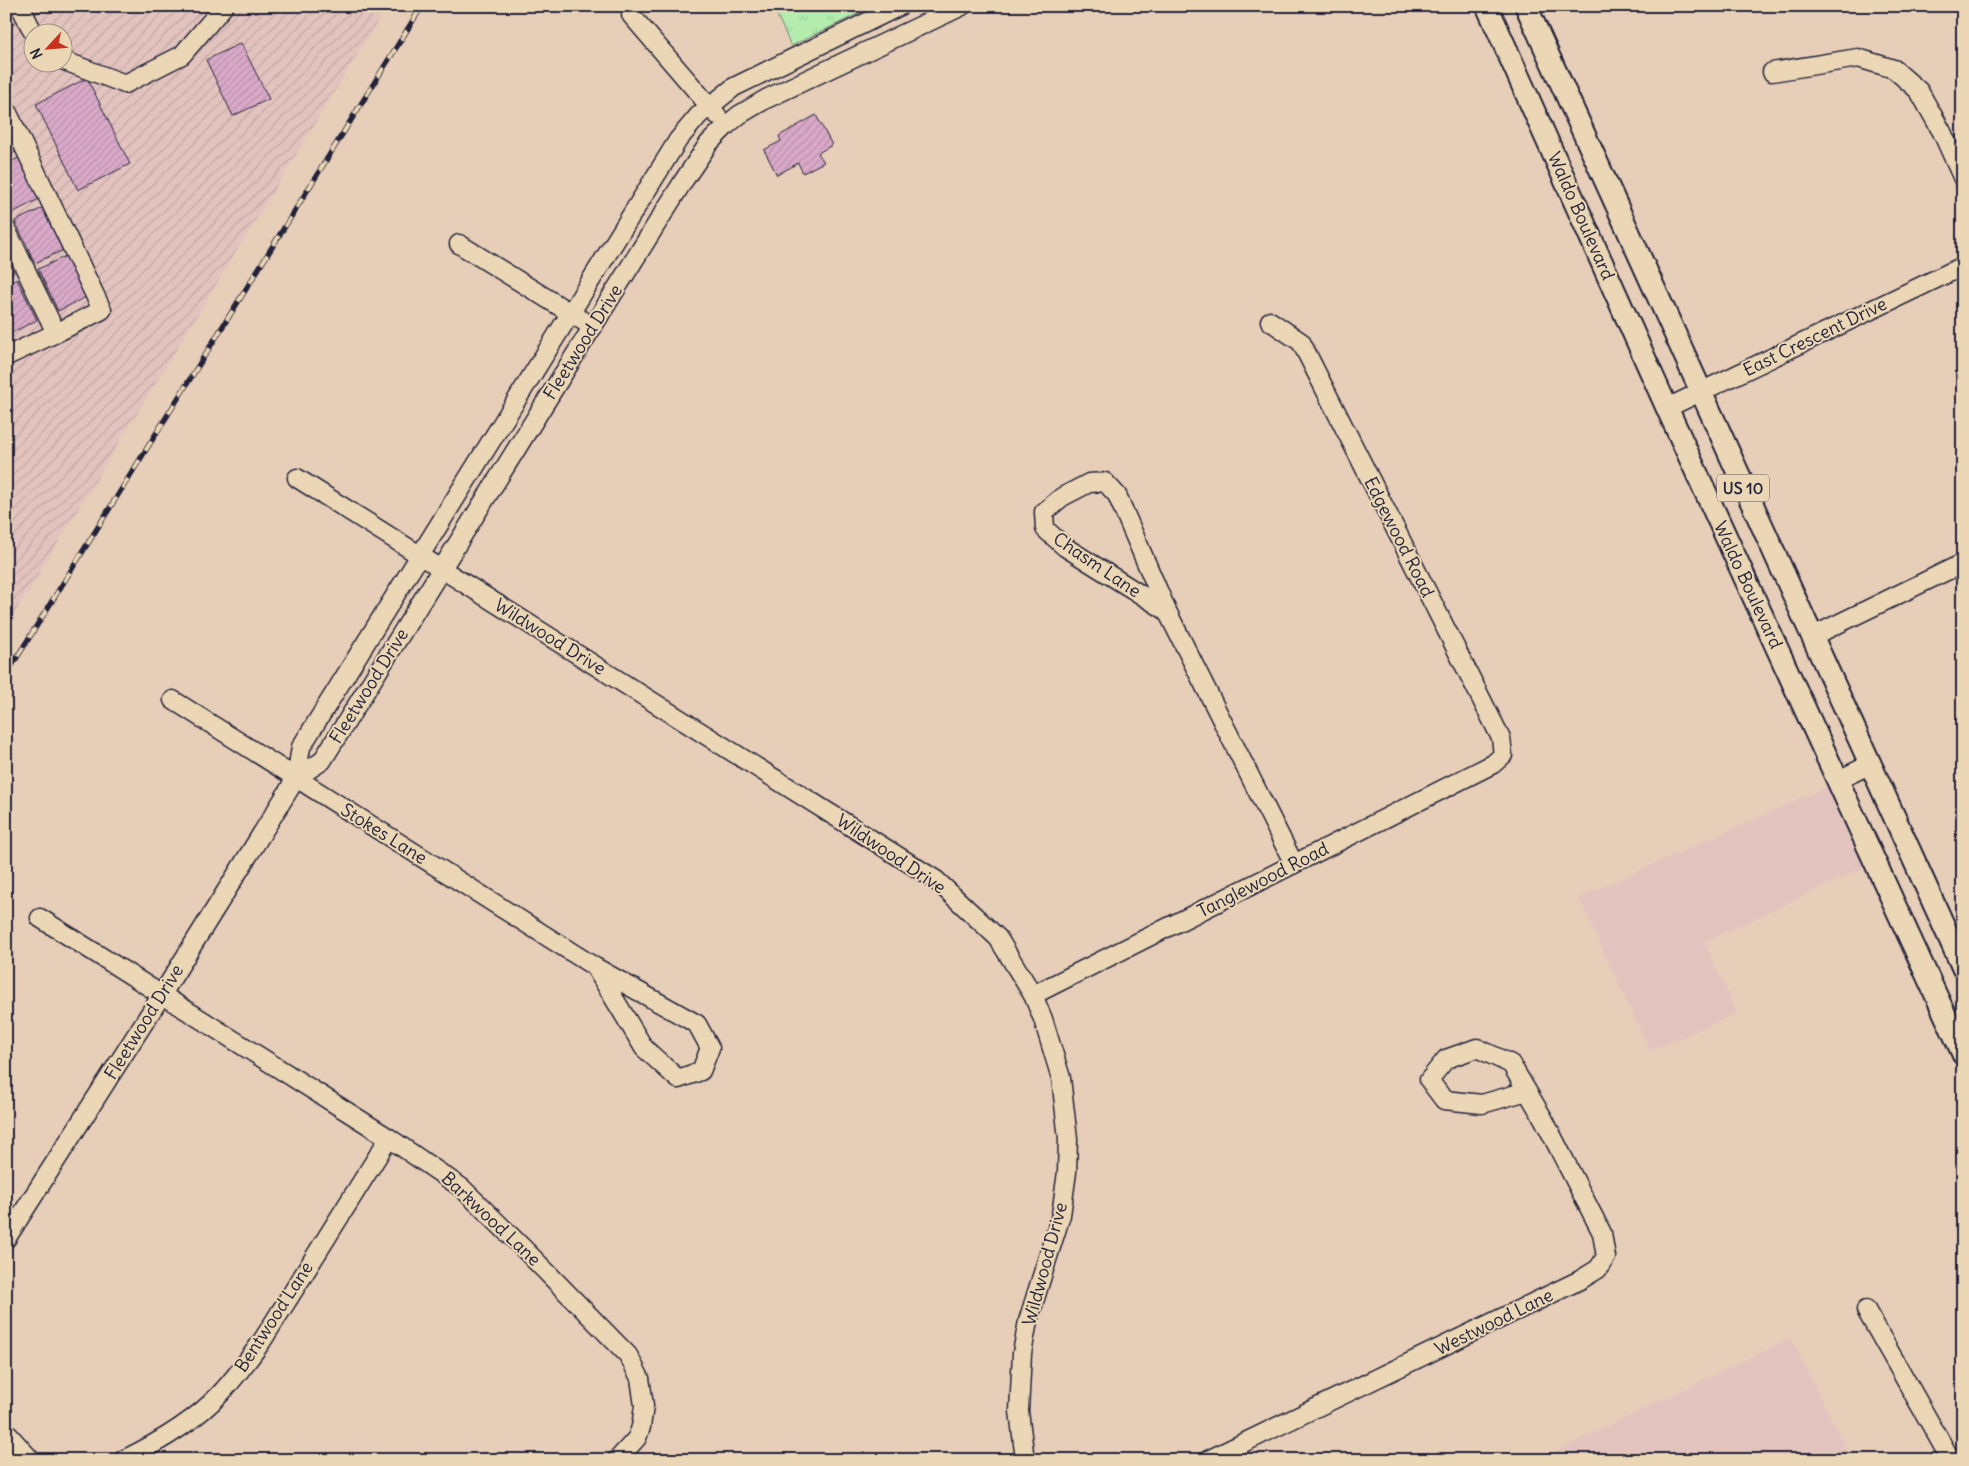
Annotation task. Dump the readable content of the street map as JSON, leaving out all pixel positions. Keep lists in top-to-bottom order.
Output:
{
  "streets": {
    "main road": ["Waldo Boulevard", "US 10"],
    "street": [
      "East Crescent Drive",
      "Fleetwood Drive",
      "Edgewood Road",
      "Chasm Lane",
      "Wildwood Drive",
      "Stokes Lane",
      "Tanglewood Road",
      "Barkwood Lane",
      "Bentwood Lane",
      "Westwood Lane"
    ]
  },
  "crossings": [
    ["Waldo Boulevard", "East Crescent Drive"],
    ["Fleetwood Drive", "Wildwood Drive"],
    ["Fleetwood Drive", "Stokes Lane"],
    ["Fleetwood Drive", "Barkwood Lane"],
    ["Edgewood Road", "Tanglewood Road"],
    ["Chasm Lane", "Tanglewood Road"],
    ["Wildwood Drive", "Tanglewood Road"],
    ["Barkwood Lane", "Bentwood Lane"]
  ],
  "north": "bottom left"
}
